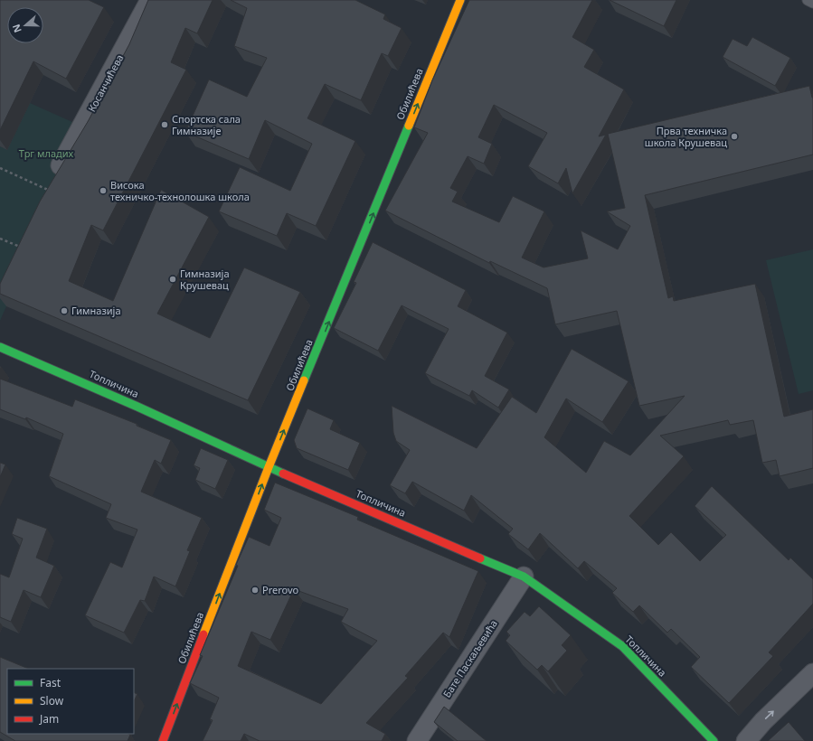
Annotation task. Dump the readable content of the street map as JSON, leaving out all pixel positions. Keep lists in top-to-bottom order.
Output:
{
  "streets": {
    "street": [
      "Косанчићева",
      "Обилићева",
      "Топличина",
      "Бате Паскаљевића"
    ]
  },
  "crossings": [
    ["Обилићева", "Топличина"],
    ["Топличина", "Бате Паскаљевића"]
  ],
  "one_way": ["Обилићева"],
  "parks": ["Трг младих"],
  "places": [
    "Спортска сала Гимназије",
    "Прва техничка школа Крушевац",
    "Висока техничко-технолошка школа",
    "Гимназија Крушевац",
    "Гимназија",
    "Prerovo"
  ],
  "legend": ["Fast", "Slow", "Jam"],
  "north": "left"
}
